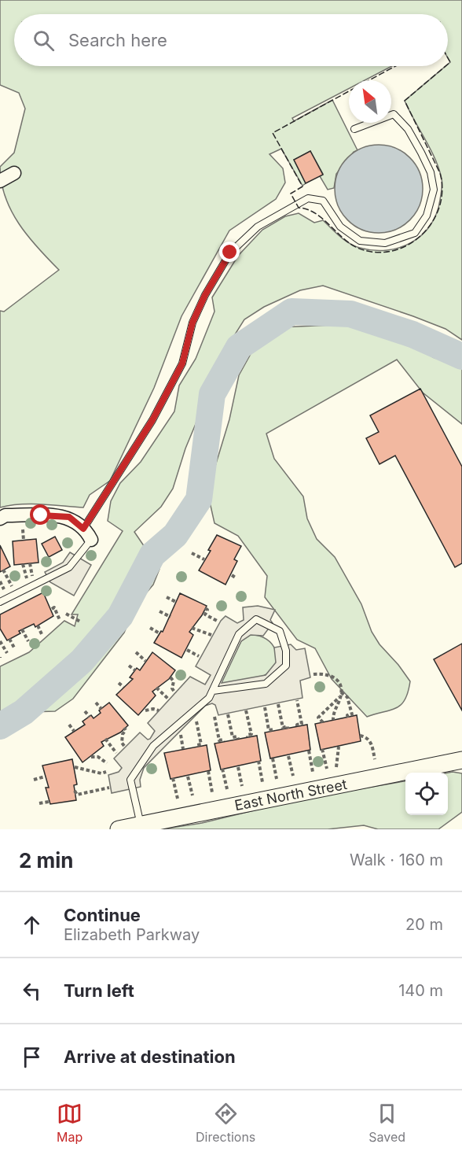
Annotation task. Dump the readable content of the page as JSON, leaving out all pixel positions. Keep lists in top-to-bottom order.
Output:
{
  "streets": {
    "street": ["East North Street"]
  },
  "north": "top left",
  "page": {
    "search": "Search here",
    "heading": ["2 min", "Walk · 160 m"],
    "list": [
      ["Continue", "Elizabeth Parkway", "20 m"],
      ["Turn left", "140 m"],
      "Arrive at destination"
    ],
    "nav": ["Map", "Directions", "Saved"]
  }
}
